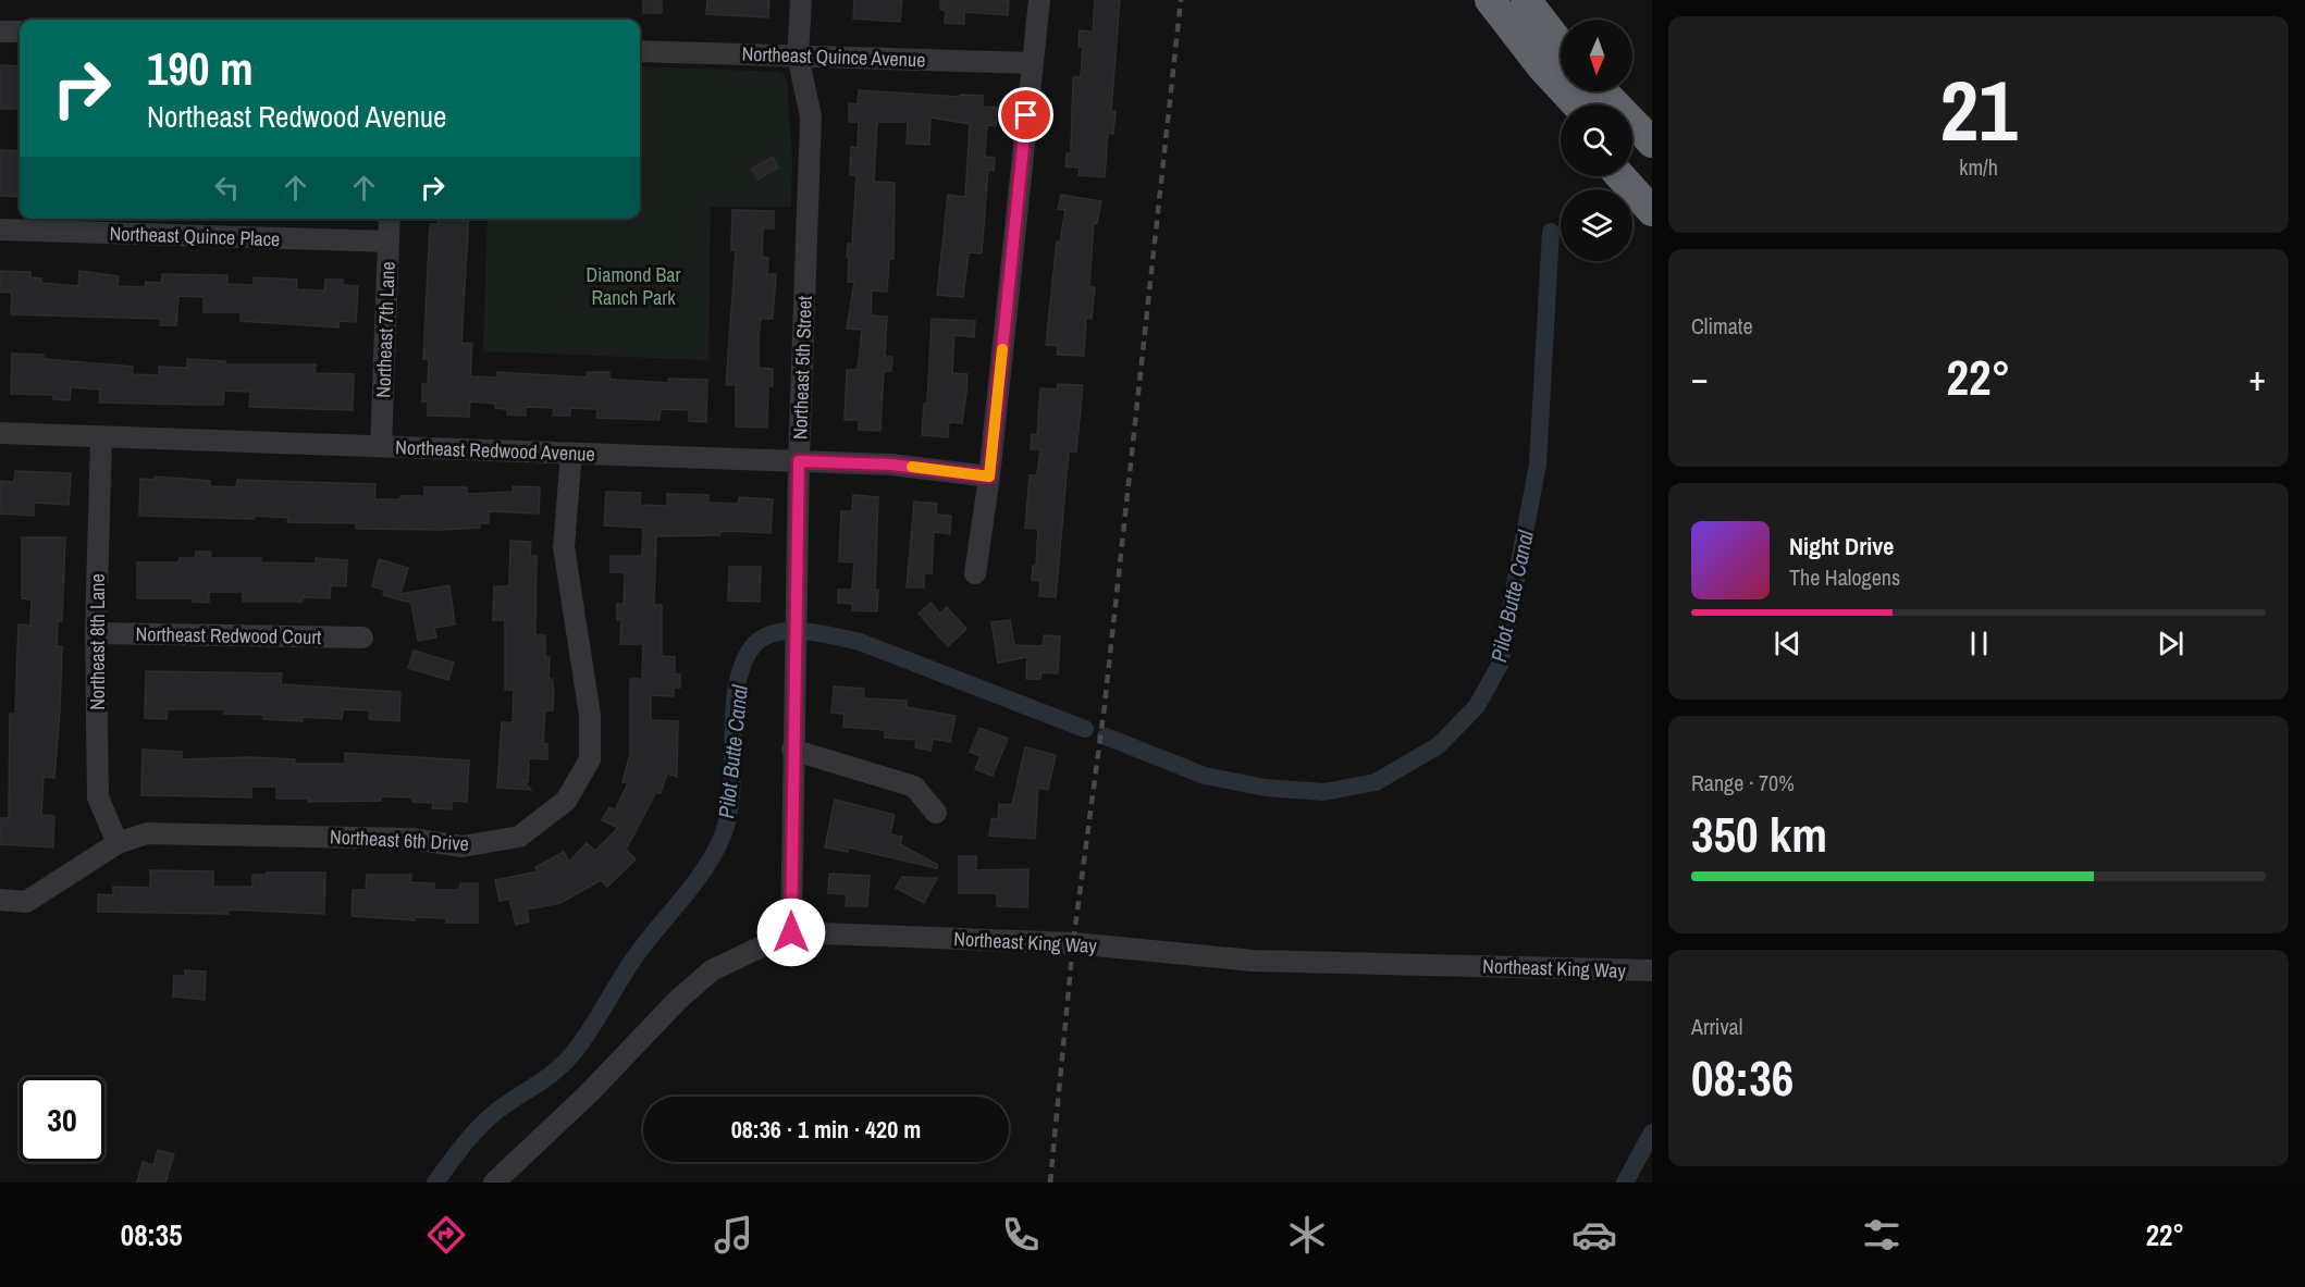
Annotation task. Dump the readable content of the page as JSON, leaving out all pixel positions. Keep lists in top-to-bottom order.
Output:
{
  "streets": {
    "street": [
      "Northeast Quince Avenue",
      "Northeast Quince Place",
      "Northeast 7th Lane",
      "Northeast 5th Street",
      "Northeast Redwood Avenue",
      "Northeast Redwood Court",
      "Northeast 8th Lane",
      "Northeast 6th Drive",
      "Northeast King Way"
    ]
  },
  "crossings": [
    ["Northeast Quince Avenue", "Northeast 5th Street"],
    ["Northeast Quince Place", "Northeast 7th Lane"],
    ["Northeast 7th Lane", "Northeast Redwood Avenue"],
    ["Northeast 5th Street", "Northeast Redwood Avenue"],
    ["Northeast 5th Street", "Northeast King Way"],
    ["Northeast Redwood Avenue", "Northeast 8th Lane"],
    ["Northeast Redwood Avenue", "Northeast 6th Drive"],
    ["Northeast Redwood Court", "Northeast 8th Lane"],
    ["Northeast 8th Lane", "Northeast 6th Drive"]
  ],
  "water": ["Pilot Butte Canal"],
  "parks": ["Diamond Bar Ranch Park"],
  "north": "bottom",
  "page": {
    "tile": [
      ["21", "km/h"],
      "Climate",
      ["Range · 70%", "350 km"],
      ["Arrival", "08:36"]
    ],
    "turn": ["190 m", "Northeast Redwood Avenue"],
    "heat": ["−", "22°", "+"],
    "song": ["Night Drive", "The Halogens"],
    "limit": "30",
    "trip": "08:36 · 1 min · 420 m",
    "tabs": ["08:35", "22°"]
  }
}
